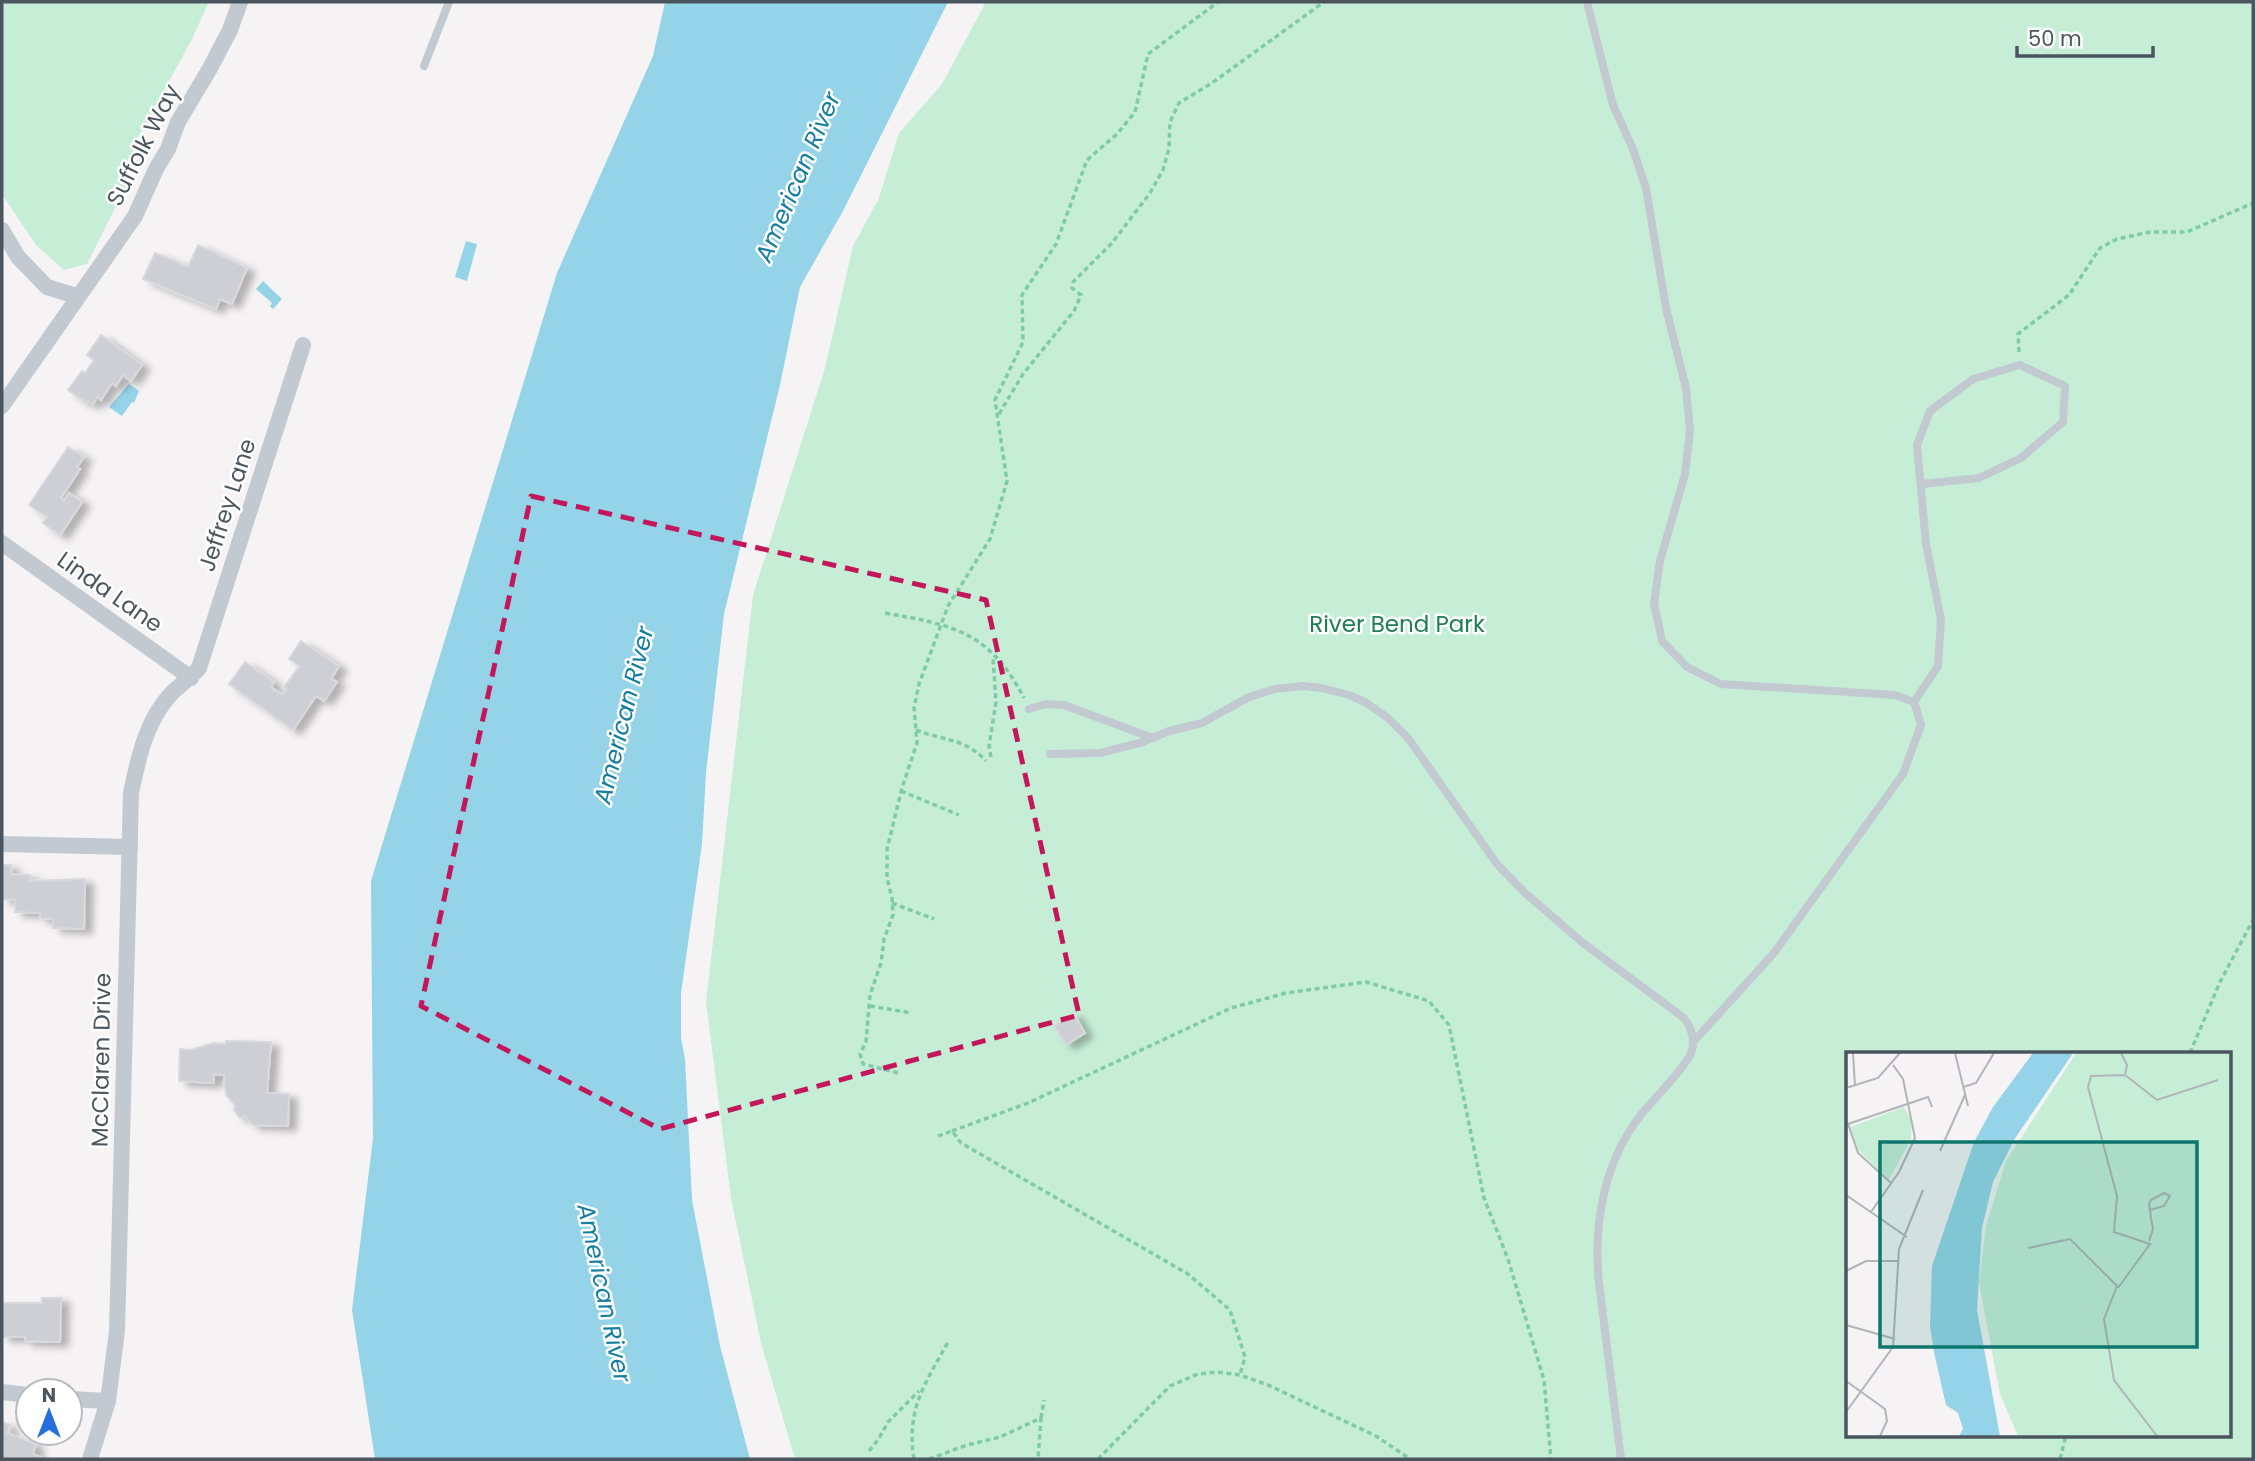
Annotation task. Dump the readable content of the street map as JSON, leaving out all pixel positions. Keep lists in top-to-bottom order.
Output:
{
  "streets": {
    "street": [
      "Suffolk Way",
      "Jeffrey Lane",
      "Linda Lane",
      "McClaren Drive"
    ]
  },
  "crossings": [
    ["Jeffrey Lane", "Linda Lane"],
    ["Jeffrey Lane", "McClaren Drive"],
    ["Linda Lane", "McClaren Drive"]
  ],
  "water": ["American River"],
  "parks": ["River Bend Park"],
  "scale_bar": "50 m",
  "north": "top"
}
